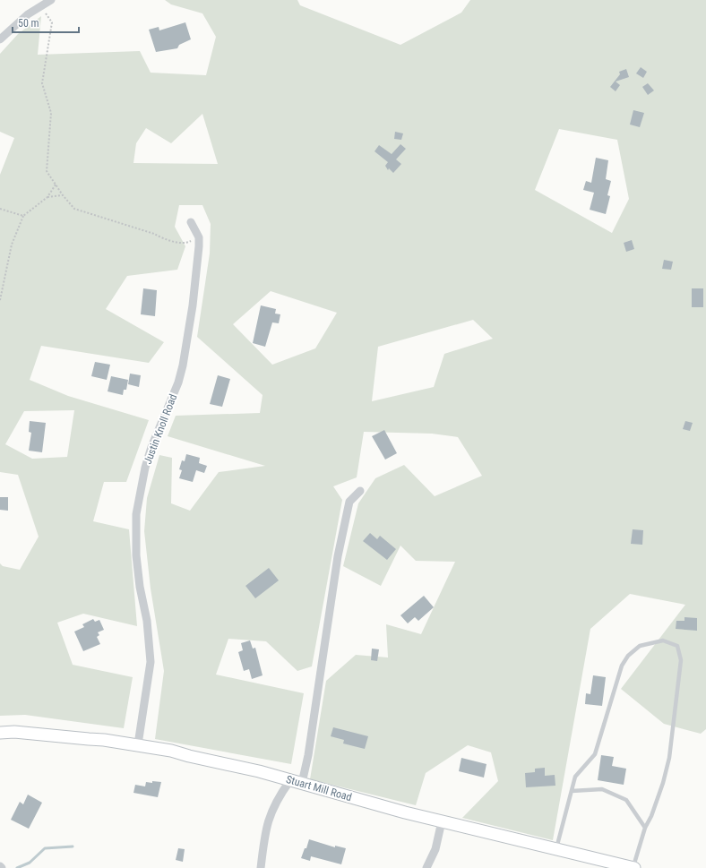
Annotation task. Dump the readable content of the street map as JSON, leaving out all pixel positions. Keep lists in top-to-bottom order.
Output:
{
  "streets": {
    "main road": ["Stuart Mill Road"],
    "street": ["Justin Knoll Road"]
  },
  "crossings": [
    ["Justin Knoll Road", "Stuart Mill Road"]
  ],
  "scale_bar": "50 m"
}
